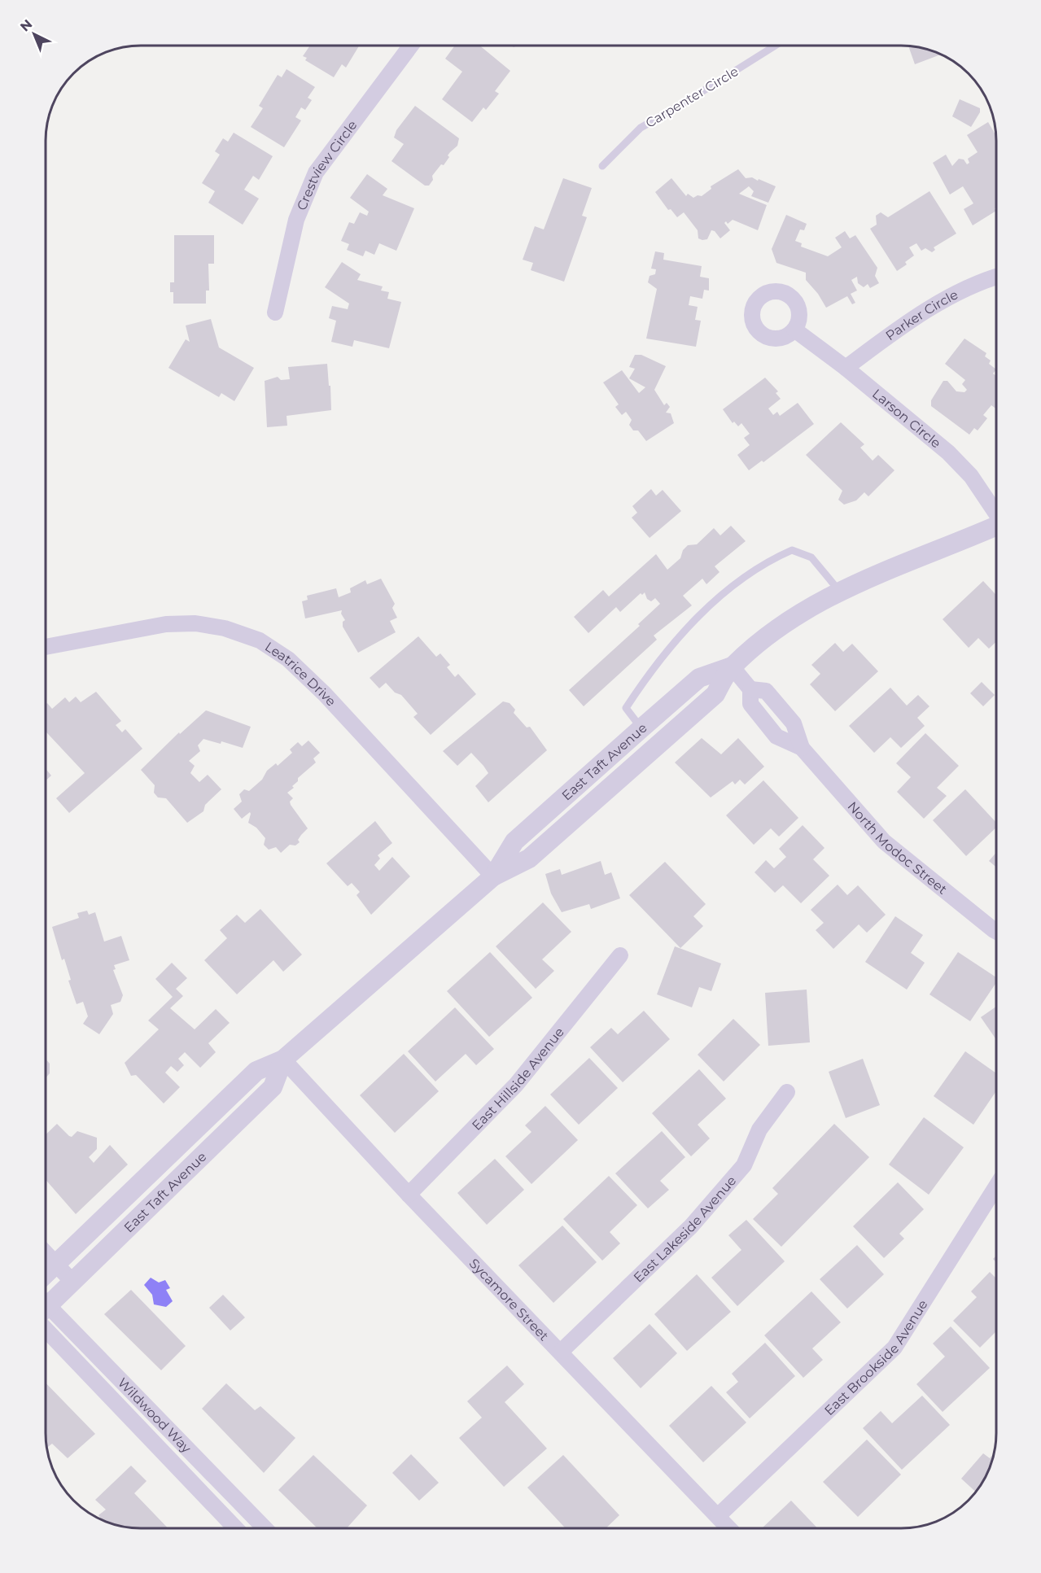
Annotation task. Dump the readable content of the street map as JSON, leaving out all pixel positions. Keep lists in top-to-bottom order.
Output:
{
  "streets": {
    "street": [
      "Crestview Circle",
      "Parker Circle",
      "Larson Circle",
      "Leatrice Drive",
      "East Taft Avenue",
      "North Modoc Street",
      "East Hillside Avenue",
      "East Lakeside Avenue",
      "Sycamore Street",
      "East Brookside Avenue",
      "Wildwood Way"
    ],
    "lane": ["Carpenter Circle"]
  },
  "crossings": [
    ["Parker Circle", "Larson Circle"],
    ["Leatrice Drive", "East Taft Avenue"],
    ["East Taft Avenue", "North Modoc Street"],
    ["East Taft Avenue", "Sycamore Street"],
    ["East Hillside Avenue", "Sycamore Street"],
    ["East Lakeside Avenue", "Sycamore Street"],
    ["Sycamore Street", "East Brookside Avenue"]
  ],
  "north": "top left"
}
